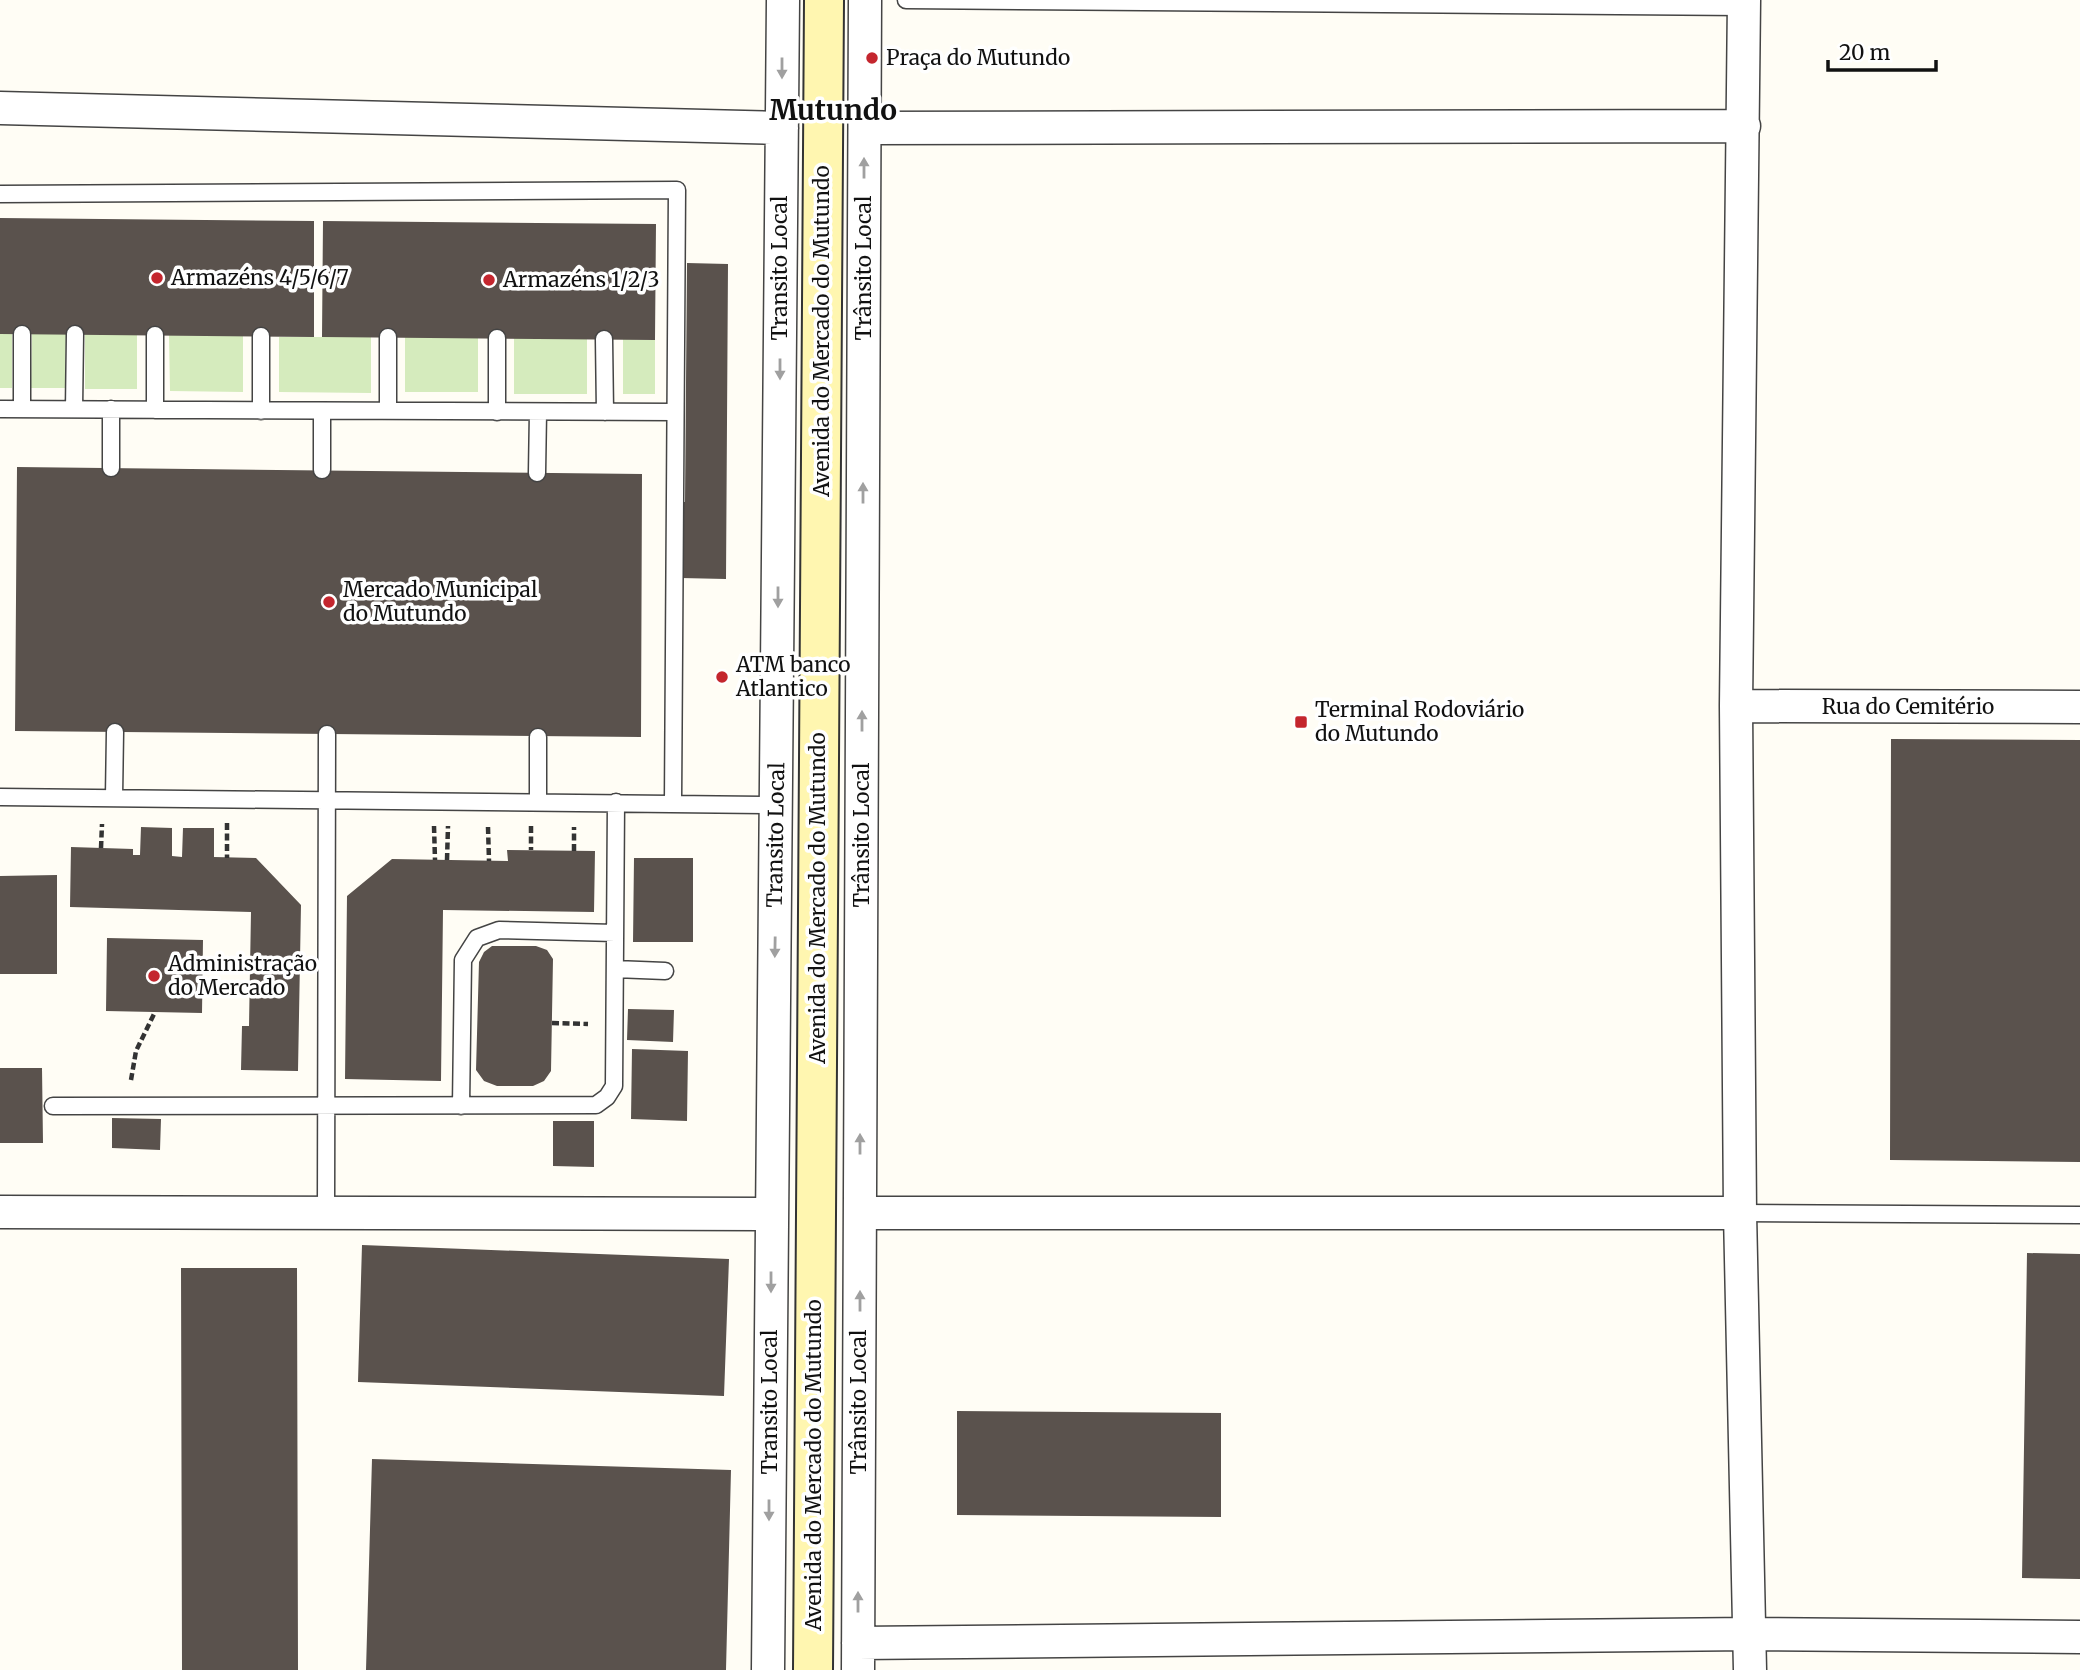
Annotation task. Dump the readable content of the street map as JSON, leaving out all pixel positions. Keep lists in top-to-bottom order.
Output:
{
  "streets": {
    "main road": ["Avenida do Mercado do Mutundo"],
    "street": ["Transito Local", "Trânsito Local", "Rua do Cemitério"]
  },
  "one_way": ["Transito Local", "Trânsito Local"],
  "districts": ["Mutundo"],
  "places": {
    "other": [
      "Praça do Mutundo",
      "Armazéns 4/5/6/7",
      "Armazéns 1/2/3",
      "Mercado Municipal do Mutundo",
      "ATM banco Atlantico",
      "Administração do Mercado"
    ],
    "transit": ["Terminal Rodoviário do Mutundo"]
  },
  "scale_bar": "20 m"
}
